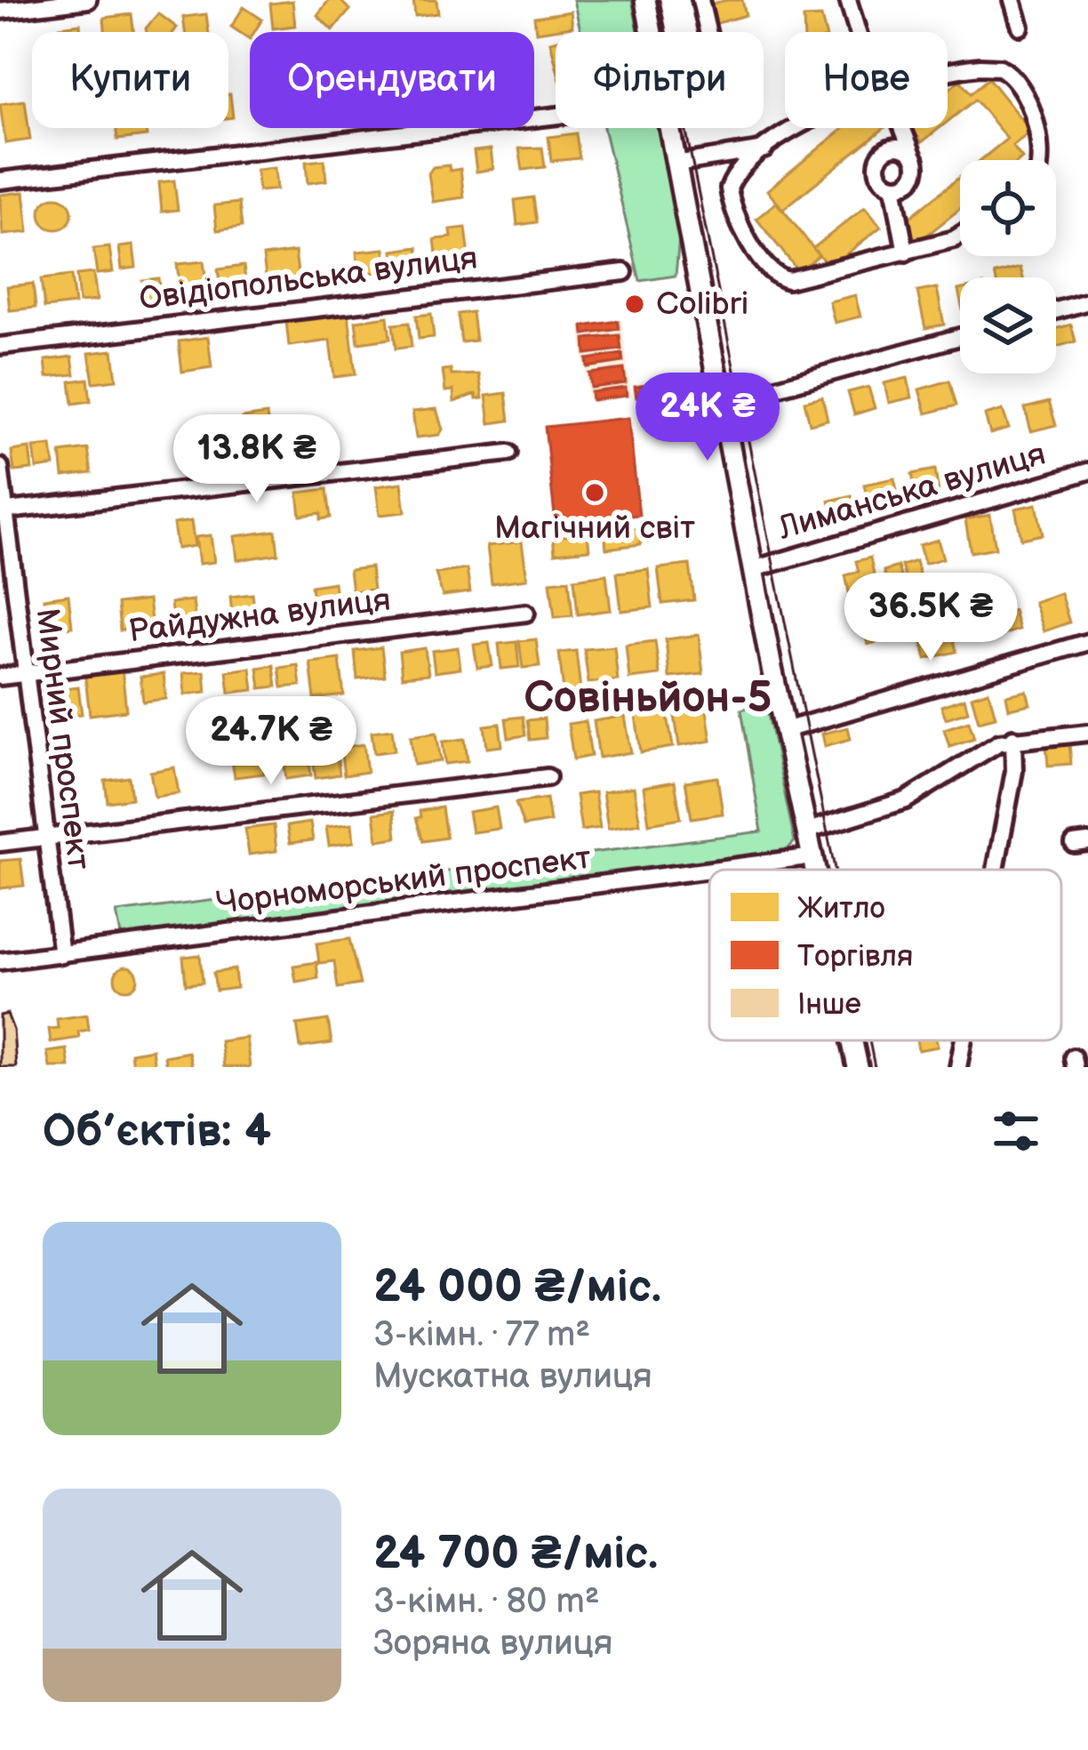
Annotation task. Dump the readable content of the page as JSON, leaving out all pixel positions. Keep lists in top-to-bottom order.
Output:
{
  "streets": {
    "street": [
      "Овідіопольська вулиця",
      "Лиманська вулиця",
      "Райдужна вулиця",
      "Мирний проспект",
      "Чорноморський проспект"
    ]
  },
  "crossings": [
    ["Райдужна вулиця", "Мирний проспект"],
    ["Мирний проспект", "Чорноморський проспект"]
  ],
  "districts": ["Совіньйон-5"],
  "places": ["Colibri", "Магічний світ"],
  "legend": ["Житло", "Торгівля", "Інше"],
  "page": {
    "chip": [
      "Купити",
      "Орендувати",
      "Фільтри",
      "Нове"
    ],
    "price": [
      "24K ₴",
      "13.8K ₴",
      "36.5K ₴",
      "24.7K ₴"
    ],
    "heading": "Об’єктів: 4",
    "list": [
      {
        "name": "24 000 ₴/міс.",
        "note": "3-кімн. · 77 m² · Мускатна вулиця"
      },
      {
        "name": "24 700 ₴/міс.",
        "note": "3-кімн. · 80 m² · Зоряна вулиця"
      }
    ]
  }
}
